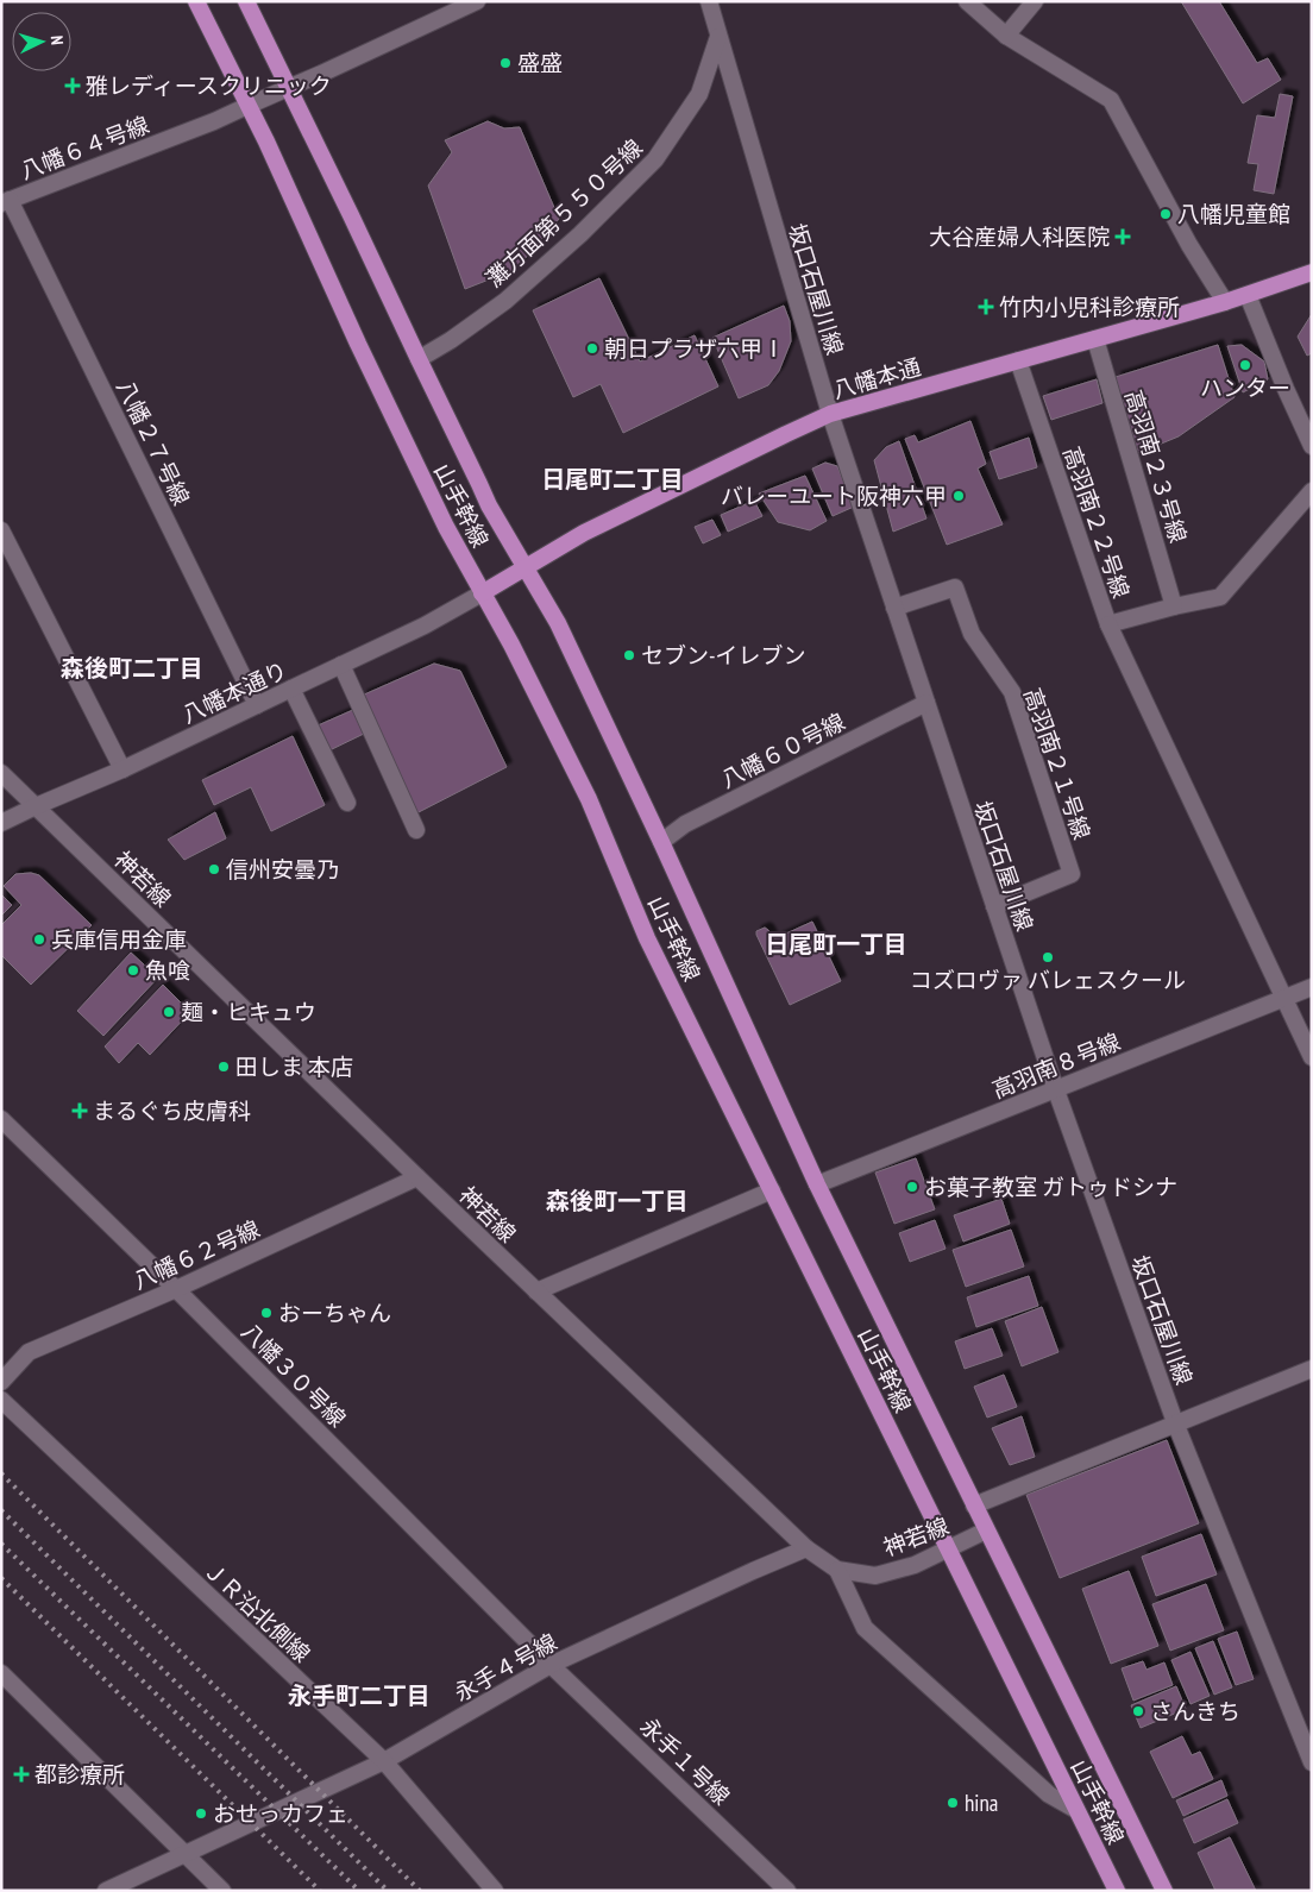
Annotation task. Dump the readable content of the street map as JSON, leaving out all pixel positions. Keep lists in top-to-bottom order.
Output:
{
  "streets": {
    "main road": ["八幡本通", "山手幹線"],
    "street": [
      "八幡６４号線",
      "灘方面第５５０号線",
      "坂口石屋川線",
      "八幡２７号線",
      "高羽南２３号線",
      "高羽南２２号線",
      "八幡本通り",
      "八幡６０号線",
      "高羽南２１号線",
      "神若線",
      "高羽南８号線",
      "八幡６２号線",
      "八幡３０号線",
      "ＪＲ沿北側線",
      "永手４号線",
      "永手１号線"
    ]
  },
  "crossings": [
    ["八幡６４号線", "八幡２７号線"],
    ["八幡６４号線", "山手幹線"],
    ["灘方面第５５０号線", "坂口石屋川線"],
    ["灘方面第５５０号線", "山手幹線"],
    ["坂口石屋川線", "八幡本通"],
    ["坂口石屋川線", "八幡６０号線"],
    ["坂口石屋川線", "高羽南２１号線"],
    ["坂口石屋川線", "高羽南８号線"],
    ["八幡本通", "高羽南２３号線"],
    ["八幡本通", "山手幹線"],
    ["八幡本通", "高羽南２２号線"],
    ["八幡本通", "八幡本通り"],
    ["八幡２７号線", "八幡本通り"],
    ["高羽南２３号線", "高羽南２２号線"],
    ["山手幹線", "八幡本通り"],
    ["山手幹線", "八幡６０号線"],
    ["山手幹線", "神若線"],
    ["山手幹線", "高羽南８号線"],
    ["八幡本通り", "神若線"],
    ["神若線", "八幡６２号線"],
    ["神若線", "永手４号線"],
    ["八幡６２号線", "八幡３０号線"],
    ["八幡３０号線", "永手４号線"],
    ["八幡３０号線", "永手１号線"],
    ["ＪＲ沿北側線", "永手４号線"],
    ["永手４号線", "永手１号線"]
  ],
  "districts": [
    "日尾町二丁目",
    "森後町二丁目",
    "日尾町一丁目",
    "森後町一丁目",
    "永手町二丁目"
  ],
  "places": {
    "other": [
      "盛盛",
      "八幡児童館",
      "朝日プラザ六甲Ⅰ",
      "ハンター",
      "バレーユート阪神六甲",
      "セブン-イレブン",
      "信州安曇乃",
      "兵庫信用金庫",
      "コズロヴァ バレェスクール",
      "魚喰",
      "麺・ヒキュウ",
      "田しま 本店",
      "お菓子教室 ガトゥドシナ",
      "おーちゃん",
      "さんきち",
      "hina",
      "おせっカフェ"
    ],
    "health": [
      "雅レディースクリニック",
      "大谷産婦人科医院",
      "竹内小児科診療所",
      "まるぐち皮膚科",
      "都診療所"
    ]
  },
  "north": "right"
}
